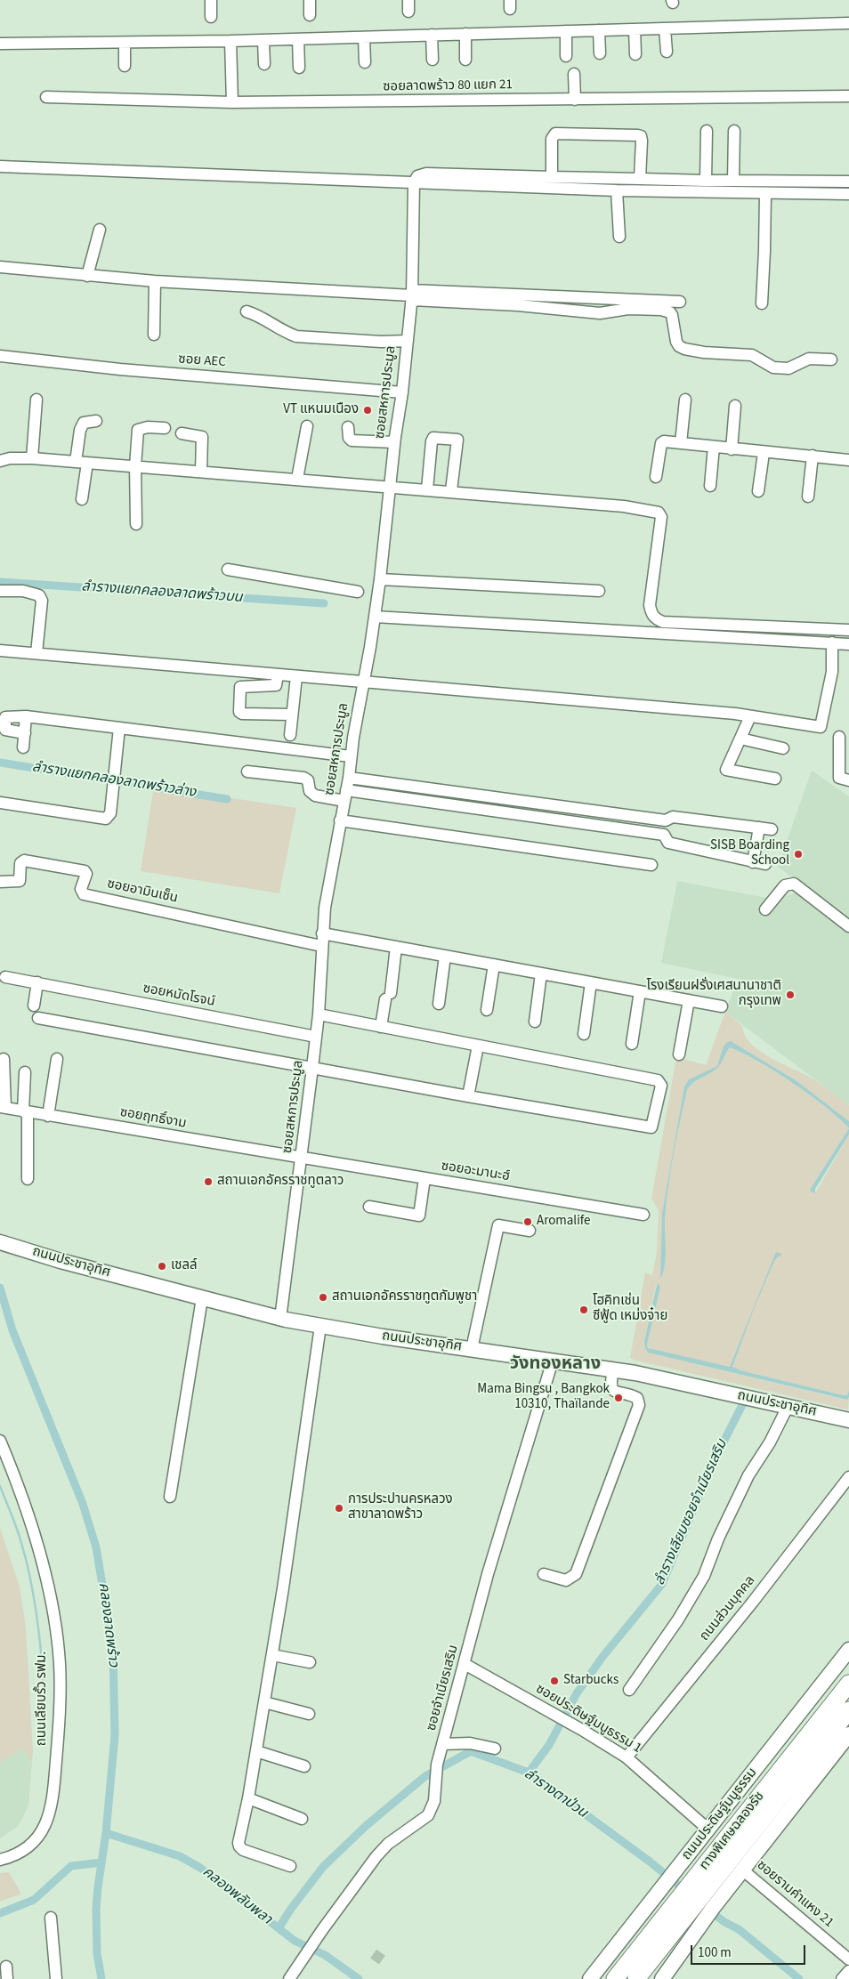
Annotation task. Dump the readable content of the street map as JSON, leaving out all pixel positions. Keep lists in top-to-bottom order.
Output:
{
  "streets": {
    "highway": ["ทางพิเศษฉลองรัช"],
    "main road": ["ถนนประชาอุทิศ", "ถนนประดิษฐ์มนูธรรม"],
    "street": [
      "ซอยลาดพร้าว 80 แยก 21",
      "ซอย AEC",
      "ซอยสหการประมูล",
      "ซอยอามินเซ็น",
      "ซอยหมัดโรจน์",
      "ซอยฤทธิ์งาม",
      "ซอยอะมานะฮ์",
      "ถนนส่วนบุคคล",
      "ซอยจำเนียรเสริม",
      "ถนนเลียบรั้ว รฟม.",
      "ซอยประดิษฐ์มนูธรรม 1",
      "ซอยรามคำแหง 21"
    ]
  },
  "crossings": [
    ["ซอย AEC", "ซอยสหการประมูล"],
    ["ซอยสหการประมูล", "ซอยอามินเซ็น"],
    ["ซอยสหการประมูล", "ซอยหมัดโรจน์"],
    ["ซอยสหการประมูล", "ซอยฤทธิ์งาม"],
    ["ซอยสหการประมูล", "ซอยอะมานะฮ์"],
    ["ซอยสหการประมูล", "ถนนประชาอุทิศ"],
    ["ซอยฤทธิ์งาม", "ซอยอะมานะฮ์"],
    ["ถนนประชาอุทิศ", "ซอยจำเนียรเสริม"],
    ["ถนนส่วนบุคคล", "ซอยประดิษฐ์มนูธรรม 1"],
    ["ซอยจำเนียรเสริม", "ซอยประดิษฐ์มนูธรรม 1"],
    ["ซอยประดิษฐ์มนูธรรม 1", "ถนนประดิษฐ์มนูธรรม"]
  ],
  "districts": ["วังทองหลาง"],
  "water": [
    "ลำรางแยกคลองลาดพร้าวบน",
    "ลำรางแยกคลองลาดพร้าวล่าง",
    "ลำรางเลียบซอยจำเนียรเสริม",
    "คลองลาดพร้าว",
    "ลำรางตาป่วน",
    "คลองพลับพลา"
  ],
  "places": [
    "VT แหนมเนือง",
    "SISB Boarding School",
    "โรงเรียนฝรั่งเศสนานาชาติ กรุงเทพ",
    "สถานเอกอัครราชทูตลาว",
    "Aromalife",
    "เชลล์",
    "สถานเอกอัครราชทูตกัมพูชา",
    "โฮคิทเช่น ซีฟู้ด เหม่งจ๋าย",
    "Mama Bingsu , Bangkok 10310, Thaïlande",
    "การประปานครหลวง สาขาลาดพร้าว",
    "Starbucks"
  ],
  "scale_bar": "100 m"
}
